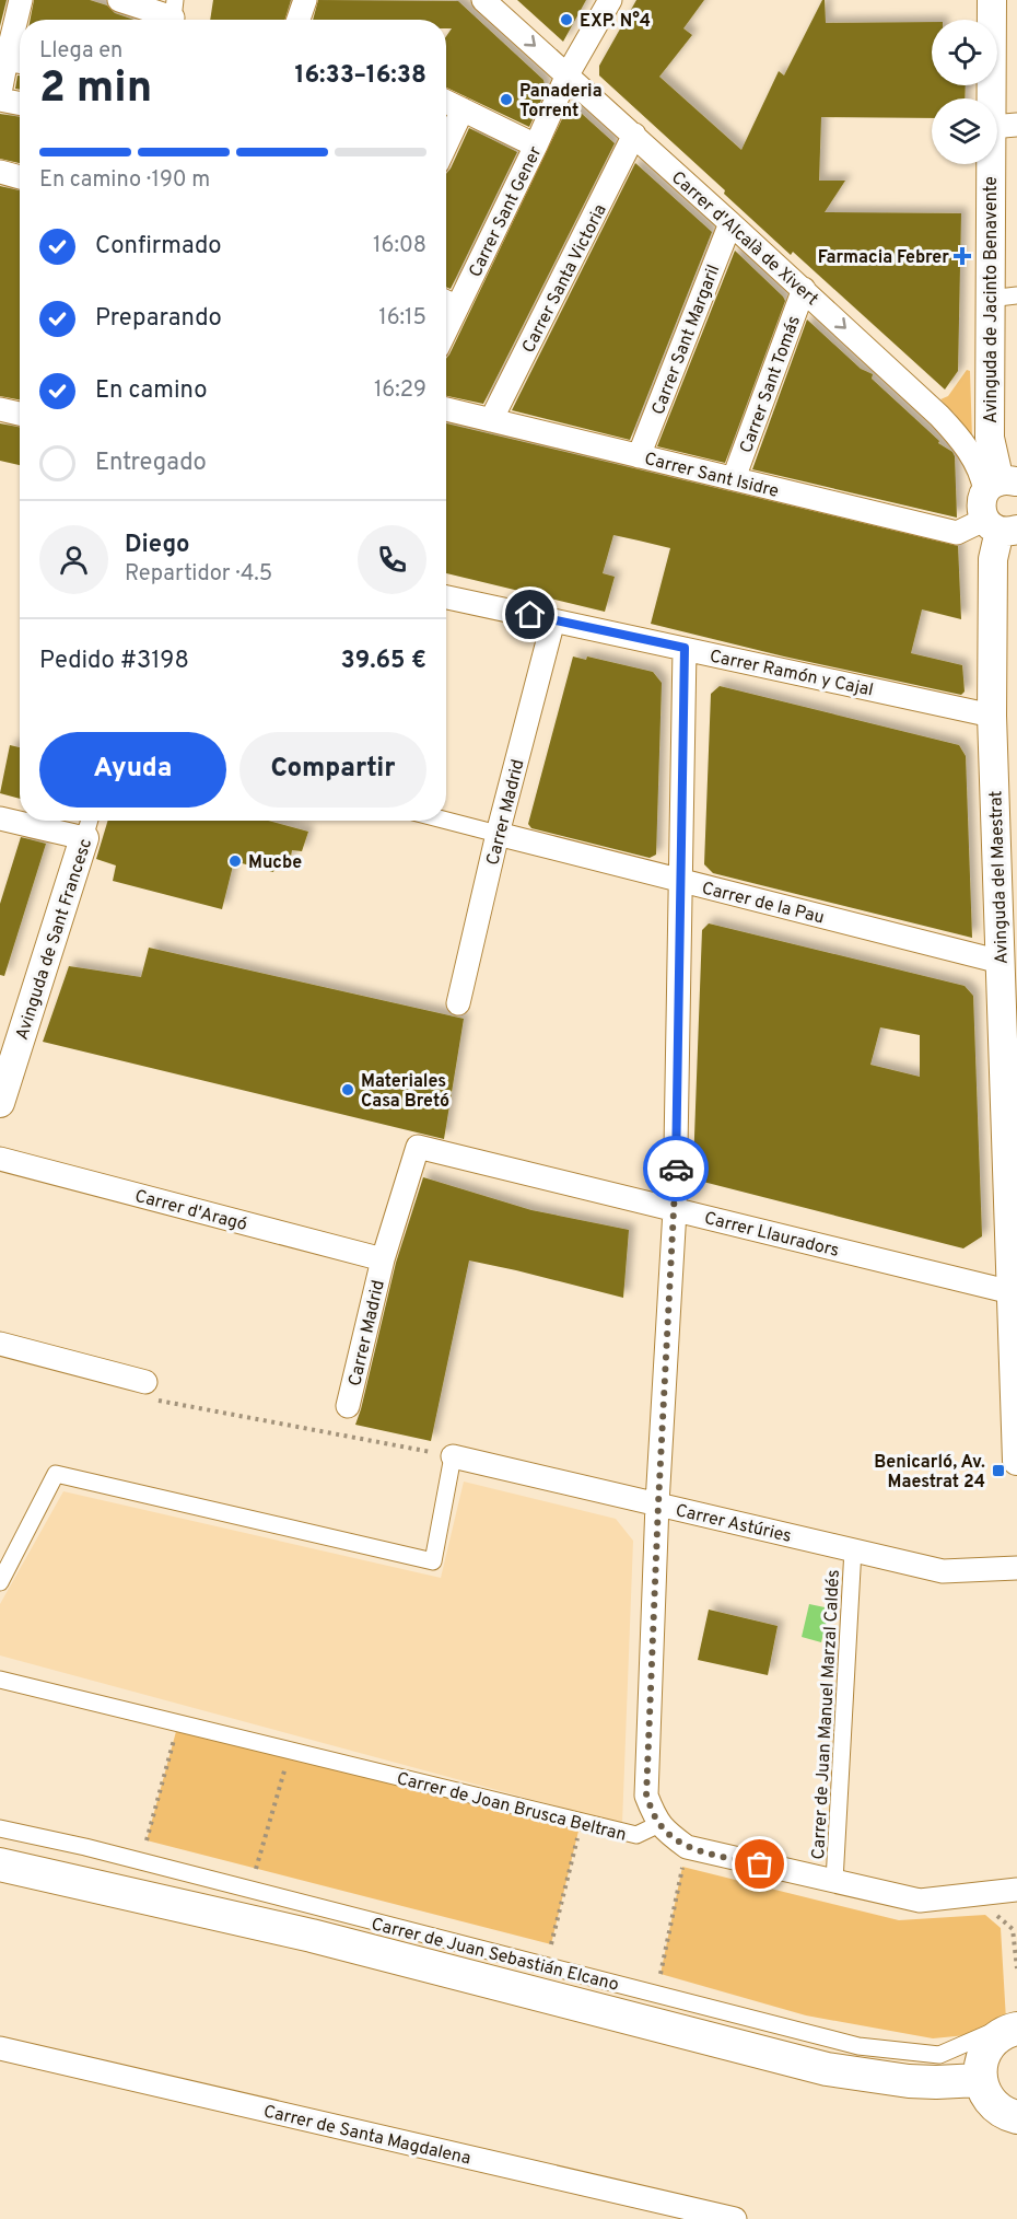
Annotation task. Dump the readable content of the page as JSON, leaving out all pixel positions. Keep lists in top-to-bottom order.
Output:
{
  "streets": {
    "main road": ["Carrer de Juan Sebastián Elcano"],
    "street": [
      "Carrer Sant Gener",
      "Carrer d'Alcalà de Xivert",
      "Carrer Santa Victoria",
      "Avinguda de Jacinto Benavente",
      "Carrer Sant Margaril",
      "Carrer Sant Tomás",
      "Carrer Sant Isidre",
      "Carrer Ramón y Cajal",
      "Carrer Madrid",
      "Avinguda del Maestrat",
      "Carrer de la Pau",
      "Avinguda de Sant Francesc",
      "Carrer d'Aragó",
      "Carrer Llauradors",
      "Carrer Astúries",
      "Carrer de Juan Manuel Marzal Caldés",
      "Carrer de Joan Brusca Beltran",
      "Carrer de Santa Magdalena"
    ]
  },
  "crossings": [
    ["Carrer Sant Gener", "Carrer d'Alcalà de Xivert"],
    ["Carrer d'Alcalà de Xivert", "Carrer Santa Victoria"],
    ["Carrer d'Alcalà de Xivert", "Avinguda de Jacinto Benavente"],
    ["Carrer d'Alcalà de Xivert", "Carrer Sant Margaril"],
    ["Carrer d'Alcalà de Xivert", "Carrer Sant Tomás"],
    ["Carrer Santa Victoria", "Carrer Sant Isidre"],
    ["Avinguda de Jacinto Benavente", "Carrer Sant Isidre"],
    ["Avinguda de Jacinto Benavente", "Avinguda del Maestrat"],
    ["Carrer Sant Margaril", "Carrer Sant Isidre"],
    ["Carrer Sant Tomás", "Carrer Sant Isidre"],
    ["Carrer Sant Isidre", "Avinguda del Maestrat"],
    ["Carrer Ramón y Cajal", "Carrer Madrid"],
    ["Carrer Ramón y Cajal", "Avinguda del Maestrat"],
    ["Carrer Madrid", "Carrer de la Pau"],
    ["Carrer Madrid", "Carrer d'Aragó"],
    ["Carrer Madrid", "Carrer Llauradors"],
    ["Avinguda del Maestrat", "Carrer de la Pau"],
    ["Avinguda del Maestrat", "Carrer Llauradors"],
    ["Carrer Astúries", "Carrer de Juan Manuel Marzal Caldés"]
  ],
  "one_way": ["Carrer d'Alcalà de Xivert"],
  "places": {
    "other": [
      "EXP. N°4",
      "Panaderia Torrent",
      "Mucbe",
      "Materiales Casa Bretó"
    ],
    "health": ["Farmacia Febrer"],
    "transit": ["Benicarló, Av. Maestrat 24"]
  },
  "page": {
    "heading": ["2 min", "Llega en", "16:33–16:38"],
    "panel": [
      "Diego",
      "Repartidor · 4.5",
      "Pedido #3198",
      "39.65 €"
    ],
    "bar": "En camino · 190 m",
    "list": [
      ["Confirmado", "16:08"],
      ["Preparando", "16:15"],
      ["En camino", "16:29"],
      "Entregado"
    ],
    "buttons": ["Ayuda", "Compartir"]
  }
}
